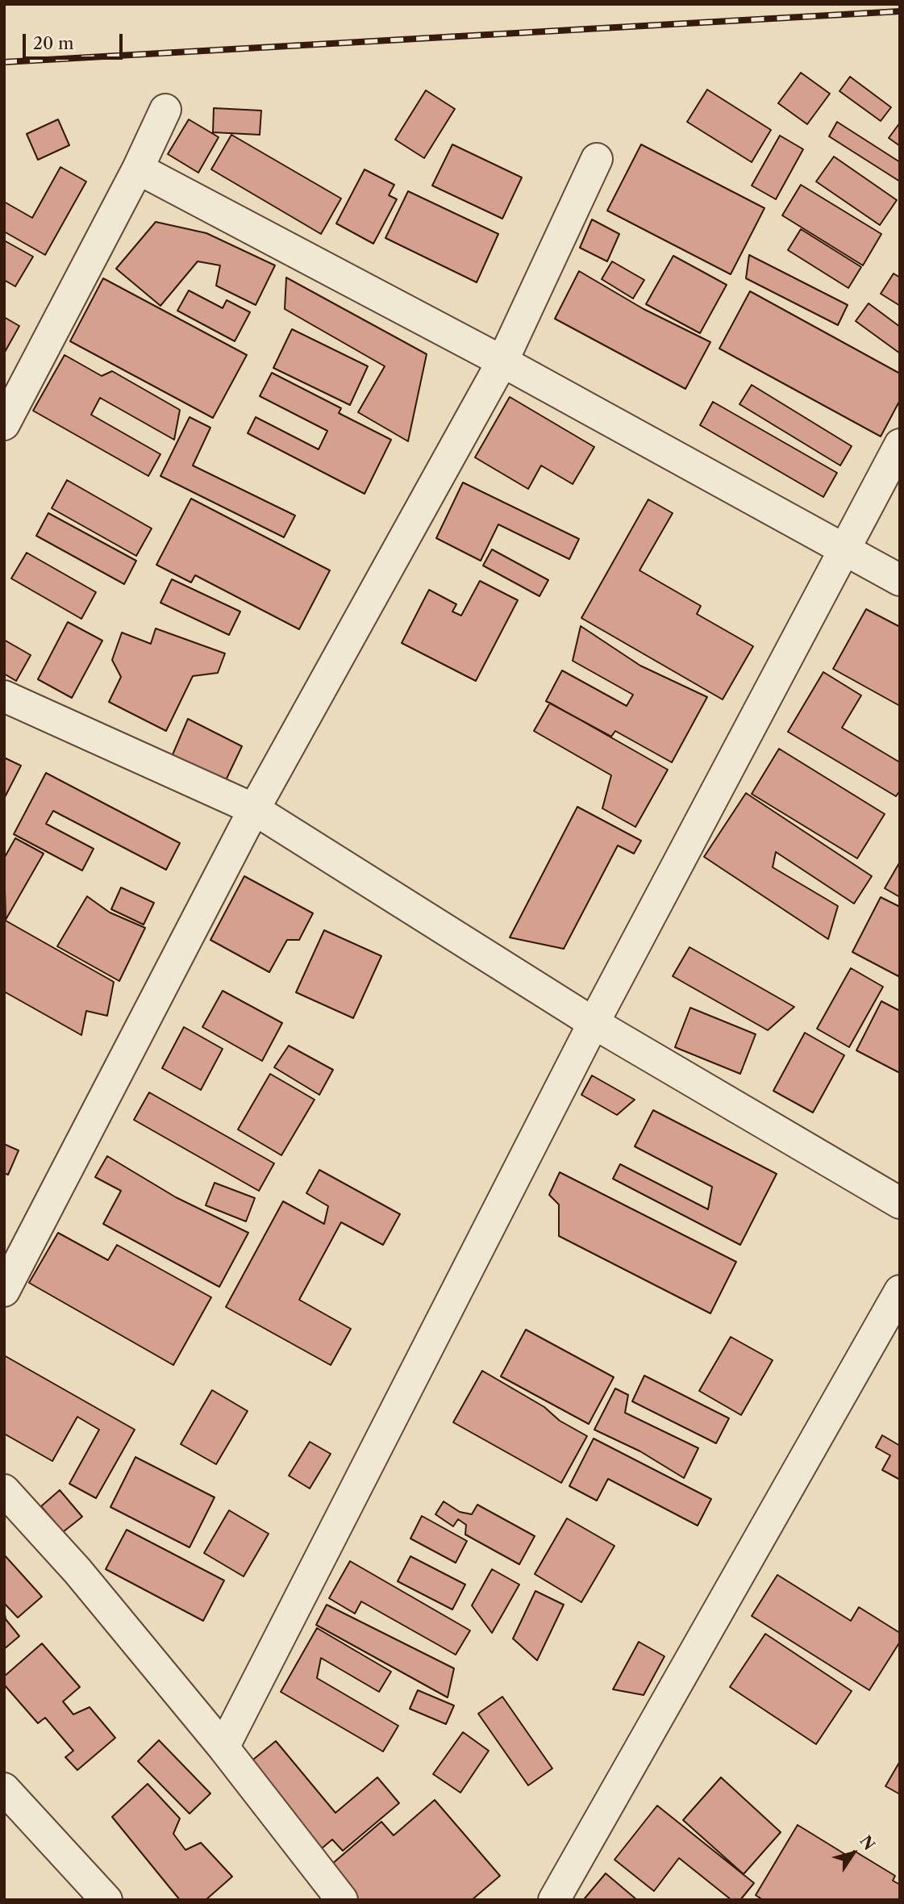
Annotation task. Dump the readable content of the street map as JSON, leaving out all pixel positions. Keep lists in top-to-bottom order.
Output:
{
  "scale_bar": "20 m",
  "north": "top right"
}
